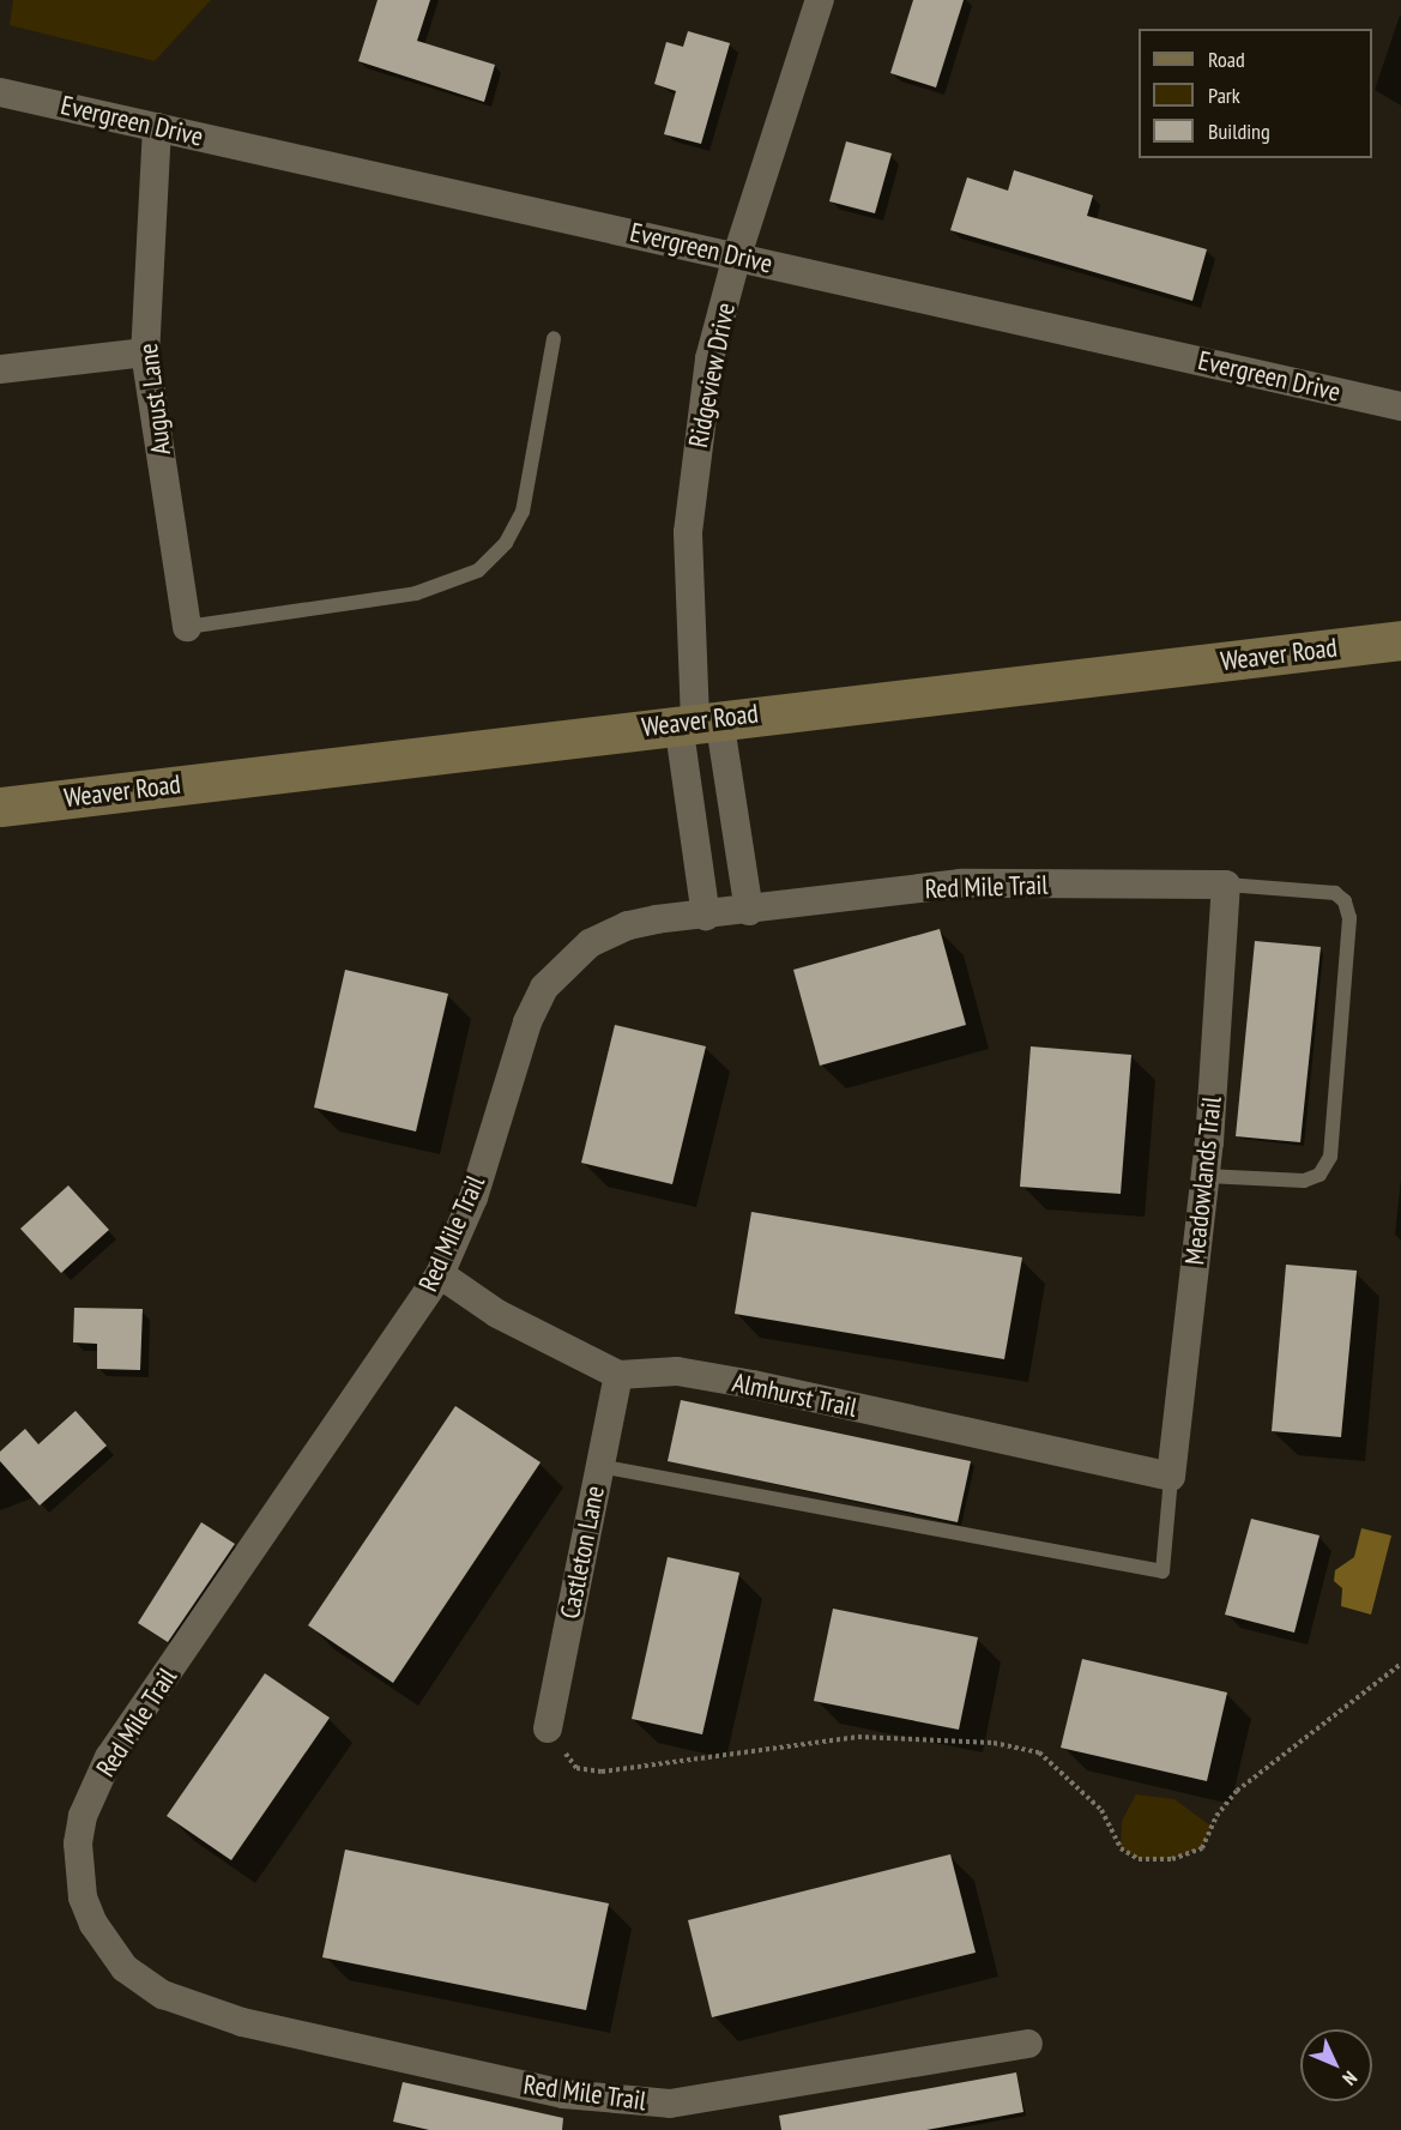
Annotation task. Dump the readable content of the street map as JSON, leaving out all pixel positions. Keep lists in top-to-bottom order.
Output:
{
  "streets": {
    "main road": ["Weaver Road"],
    "street": [
      "Evergreen Drive",
      "Ridgeview Drive",
      "August Lane",
      "Red Mile Trail",
      "Meadowlands Trail",
      "Almhurst Trail",
      "Castleton Lane"
    ]
  },
  "crossings": [
    ["Evergreen Drive", "Ridgeview Drive"],
    ["Evergreen Drive", "August Lane"],
    ["Ridgeview Drive", "Weaver Road"],
    ["Red Mile Trail", "Meadowlands Trail"],
    ["Meadowlands Trail", "Almhurst Trail"],
    ["Almhurst Trail", "Castleton Lane"]
  ],
  "legend": ["Road", "Park", "Building"],
  "north": "bottom right"
}
